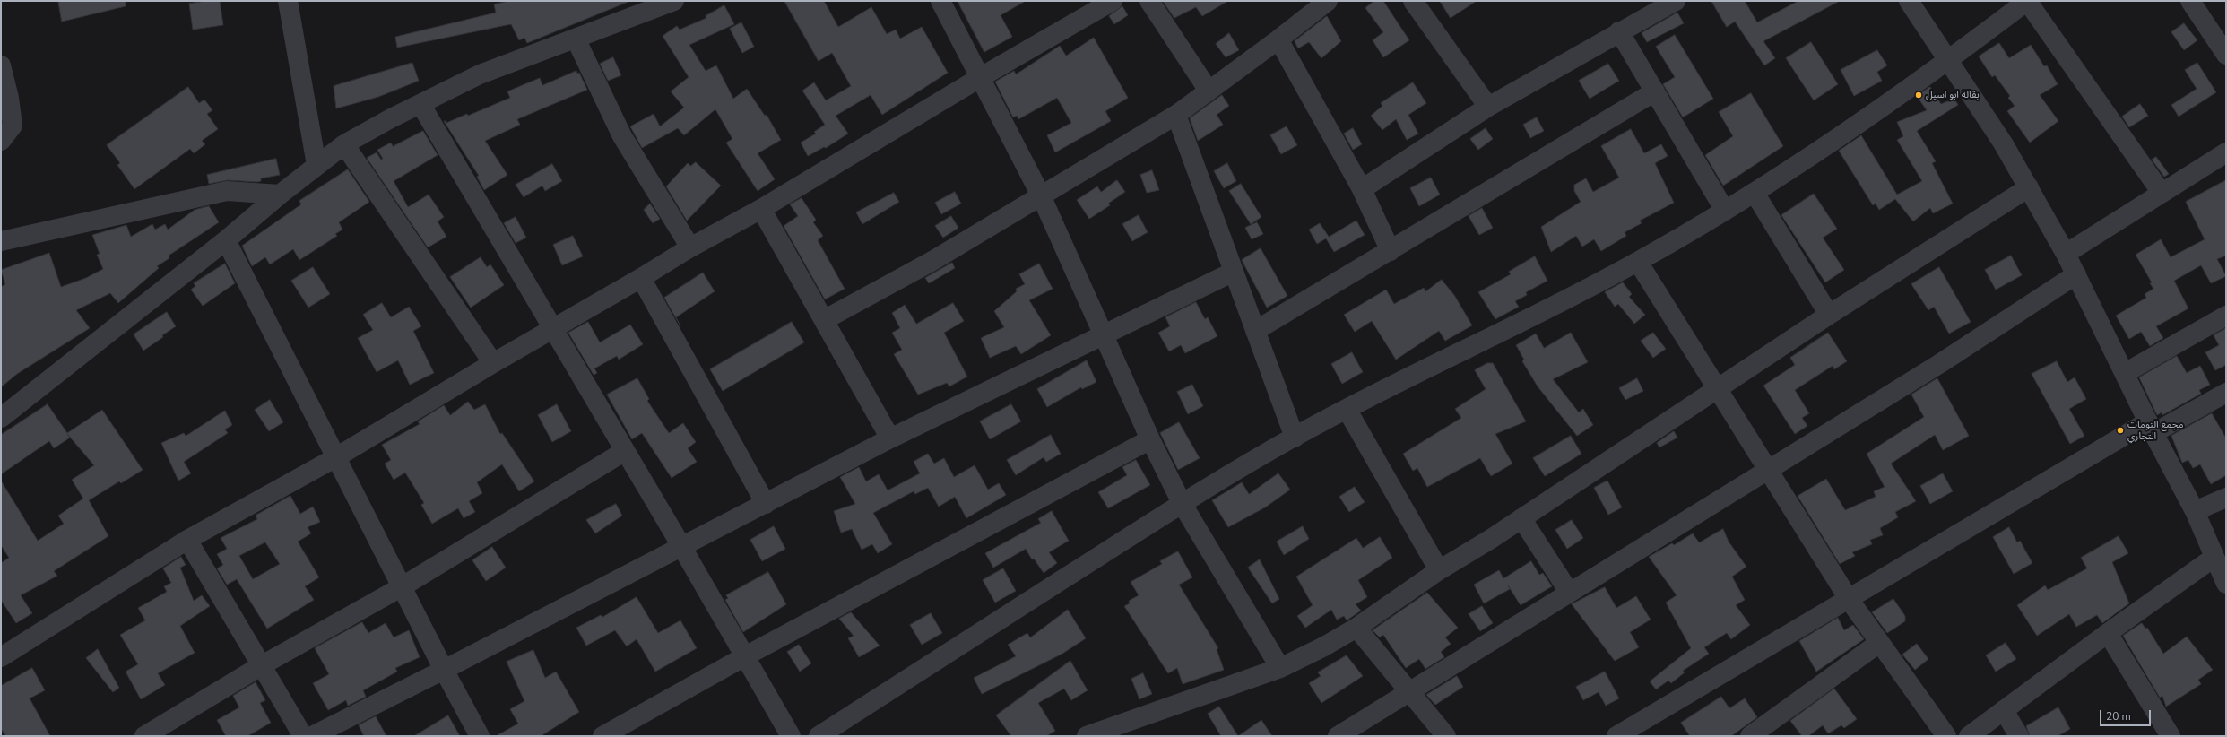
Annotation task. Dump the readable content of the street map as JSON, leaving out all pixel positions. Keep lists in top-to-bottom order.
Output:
{
  "places": ["بقالة ابو اسيل", "مجمع التومات التجاري"],
  "scale_bar": "20 m"
}
